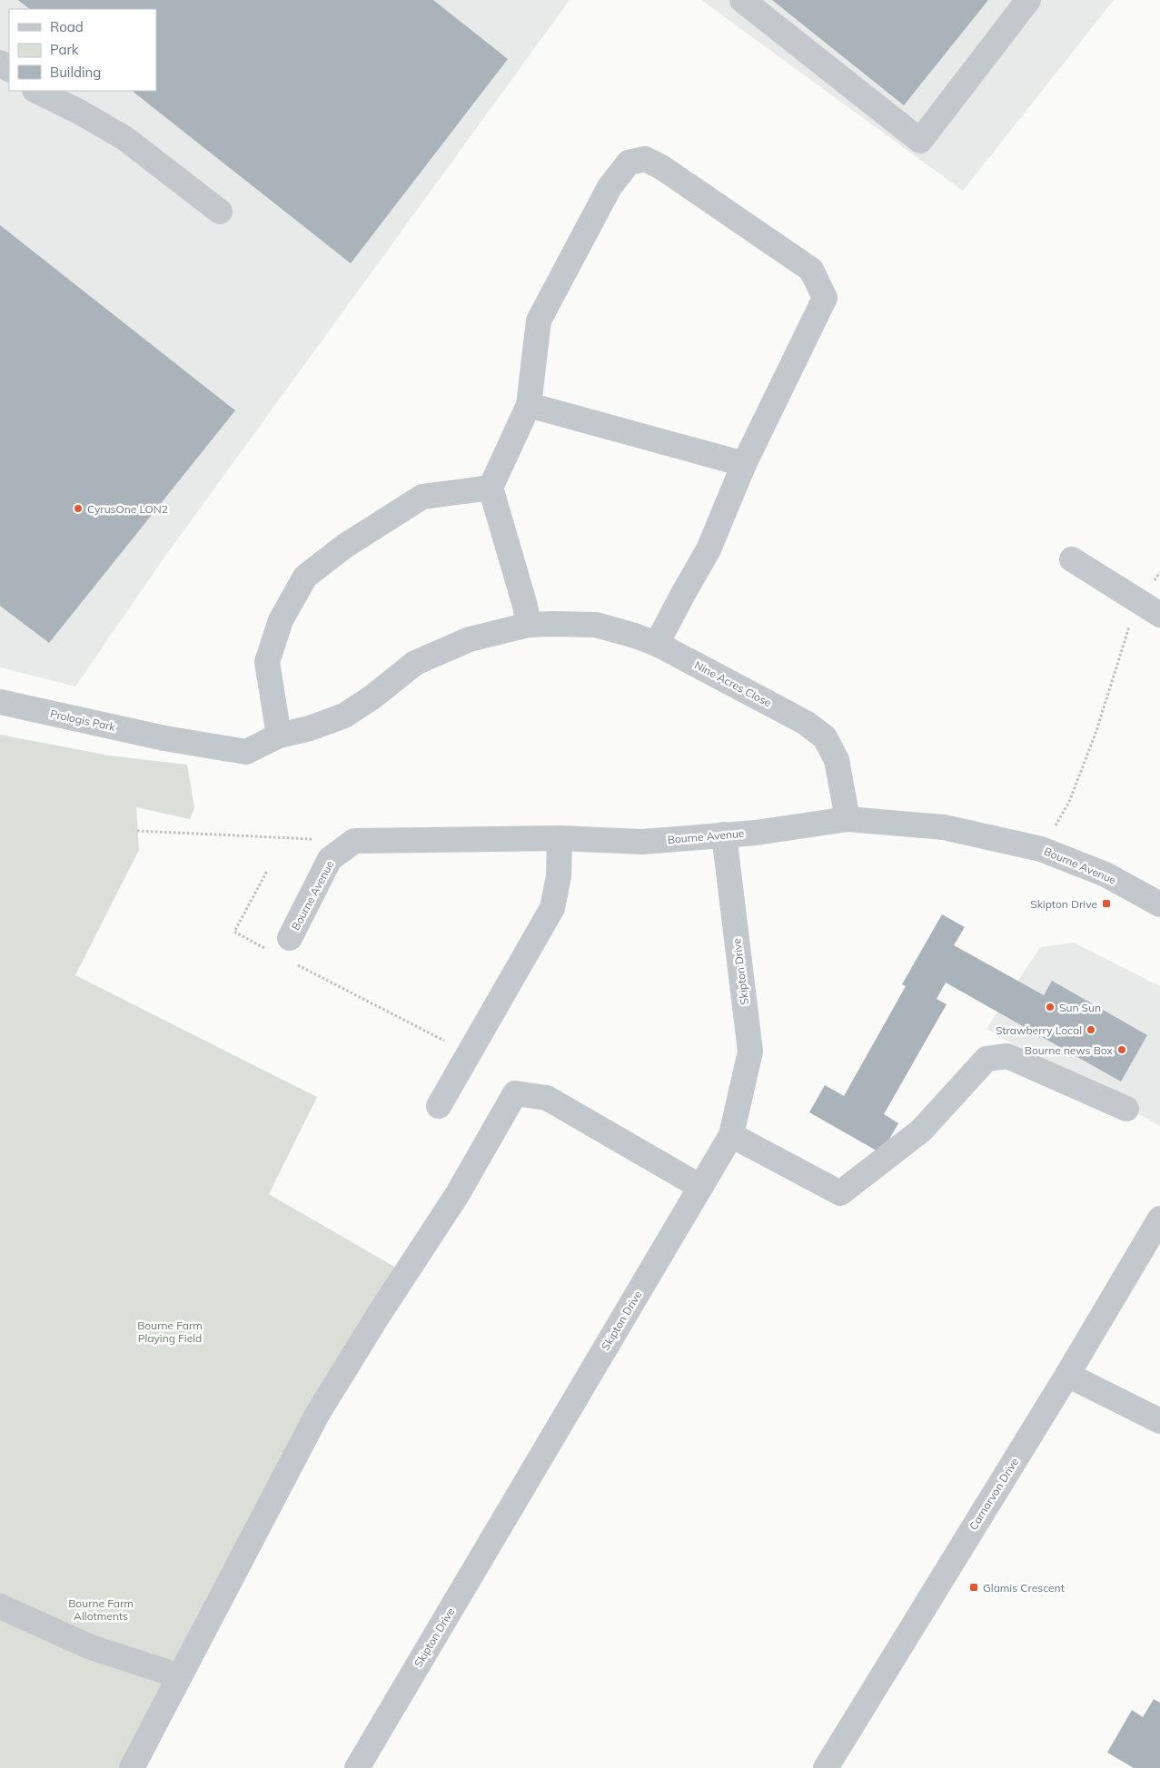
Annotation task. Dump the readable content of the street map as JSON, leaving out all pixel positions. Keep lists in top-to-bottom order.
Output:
{
  "streets": {
    "street": [
      "Nine Acres Close",
      "Prologis Park",
      "Bourne Avenue",
      "Skipton Drive",
      "Carnarvon Drive"
    ]
  },
  "crossings": [
    ["Nine Acres Close", "Prologis Park"],
    ["Nine Acres Close", "Bourne Avenue"],
    ["Bourne Avenue", "Skipton Drive"]
  ],
  "parks": ["Bourne Farm Playing Field", "Bourne Farm Allotments"],
  "places": {
    "other": [
      "CyrusOne LON2",
      "Sun Sun",
      "Strawberry Local",
      "Bourne news Box"
    ],
    "transit": ["Skipton Drive", "Glamis Crescent"]
  },
  "legend": ["Road", "Park", "Building"]
}
